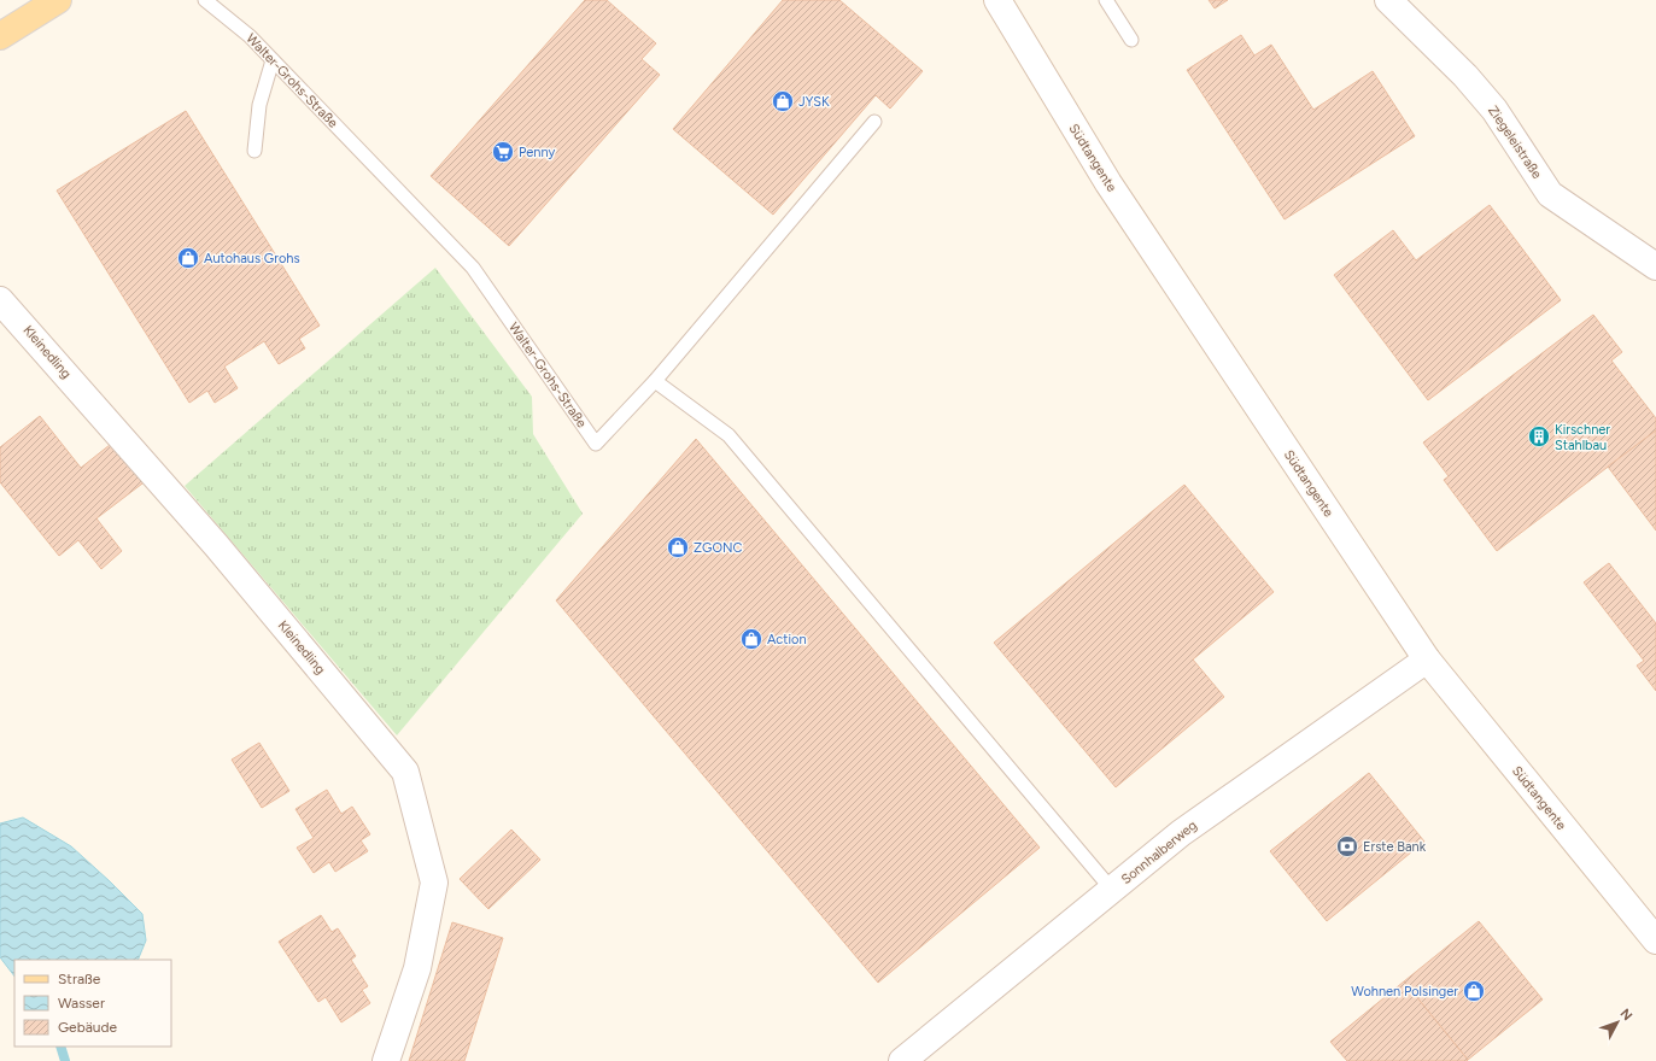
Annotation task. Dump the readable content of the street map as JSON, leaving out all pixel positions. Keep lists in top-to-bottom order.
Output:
{
  "streets": {
    "street": [
      "Ziegeleistraße",
      "Südtangente",
      "Kleinedling",
      "Sonnhalberweg"
    ],
    "lane": ["Walter-Grohs-Straße"]
  },
  "crossings": [
    ["Südtangente", "Sonnhalberweg"]
  ],
  "places": {
    "shop": [
      "JYSK",
      "Autohaus Grohs",
      "ZGONC",
      "Action",
      "Wohnen Polsinger"
    ],
    "supermarket": ["Penny"],
    "building": ["Kirschner Stahlbau"],
    "bank": ["Erste Bank"]
  },
  "legend": ["Straße", "Wasser", "Gebäude"],
  "north": "top right"
}
